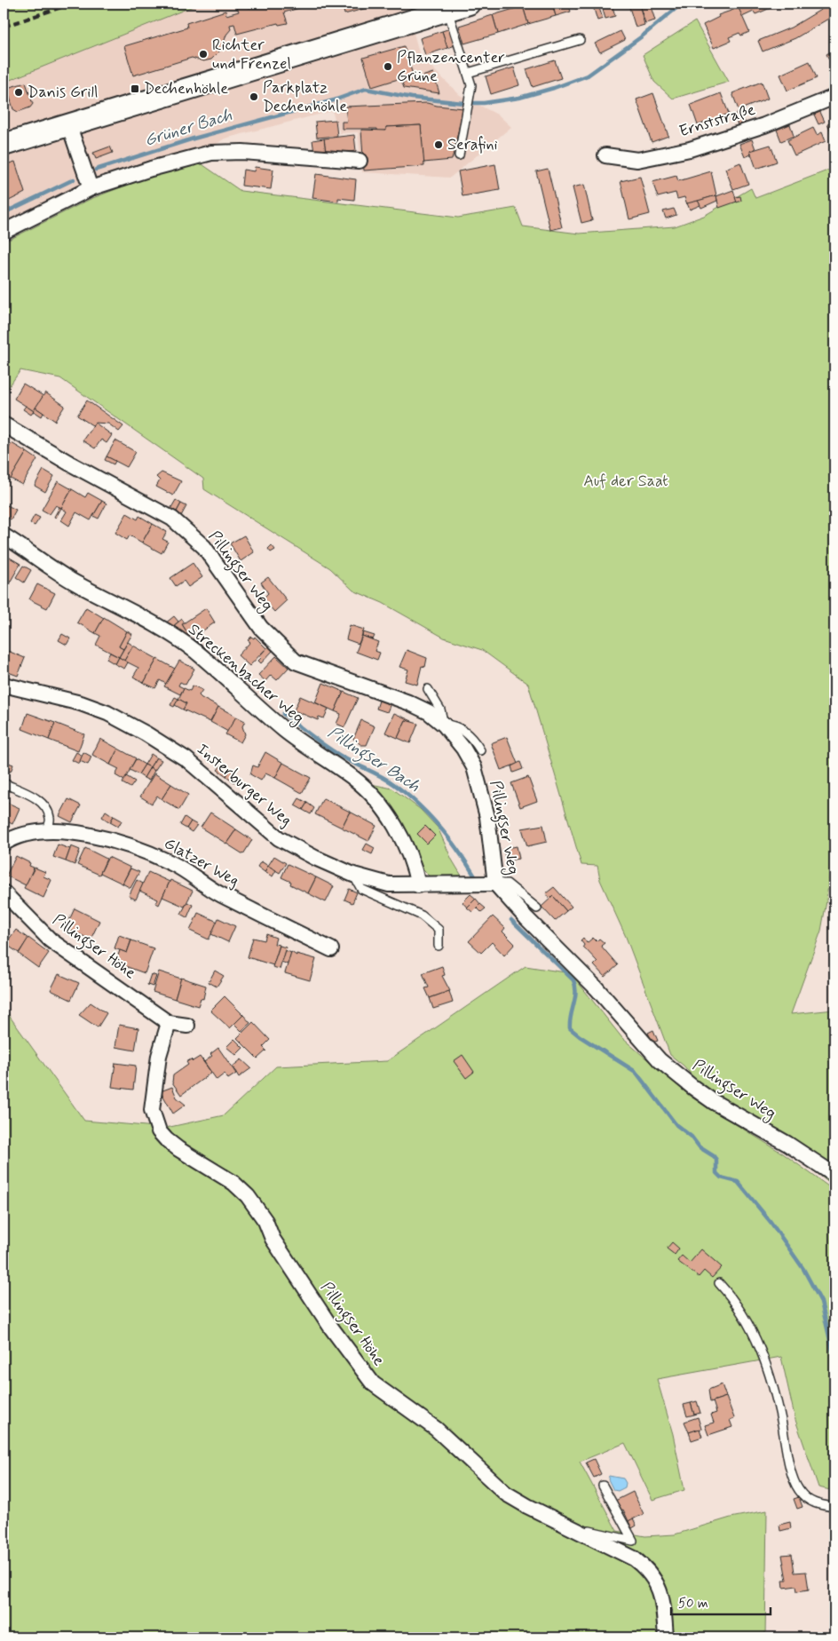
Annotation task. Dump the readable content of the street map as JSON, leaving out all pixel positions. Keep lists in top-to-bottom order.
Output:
{
  "streets": {
    "street": [
      "Ernststraße",
      "Pillingser Weg",
      "Streckenbacher Weg",
      "Insterburger Weg",
      "Glatzer Weg",
      "Pillingser Höhe"
    ]
  },
  "crossings": [
    ["Pillingser Weg", "Insterburger Weg"],
    ["Streckenbacher Weg", "Insterburger Weg"]
  ],
  "water": ["Grüner Bach", "Pillingser Bach"],
  "parks": ["Auf der Saat"],
  "places": {
    "other": [
      "Richter und Frenzel",
      "Pflanzencenter Grüne",
      "Danis Grill",
      "Parkplatz Dechenhöhle",
      "Serafini"
    ],
    "transit": ["Dechenhöhle"]
  },
  "scale_bar": "50 m"
}
